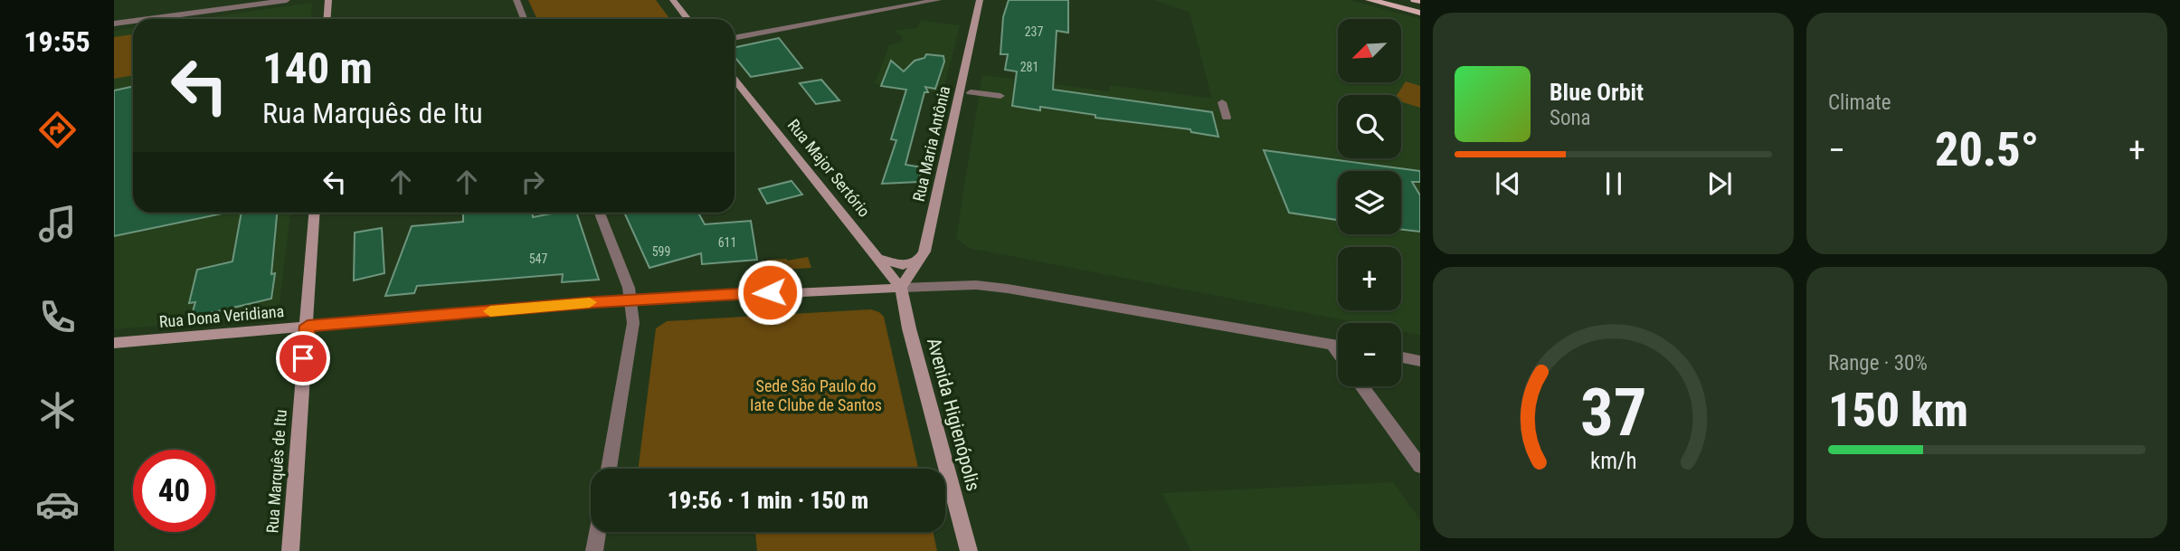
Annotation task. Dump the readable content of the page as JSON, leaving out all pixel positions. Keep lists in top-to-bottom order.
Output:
{
  "streets": {
    "street": [
      "Rua Maria Antônia",
      "Rua Major Sertório",
      "Rua Dona Veridiana",
      "Avenida Higienópolis",
      "Rua Marquês de Itu"
    ]
  },
  "crossings": [
    ["Rua Maria Antônia", "Rua Major Sertório"],
    ["Rua Maria Antônia", "Rua Dona Veridiana"],
    ["Rua Maria Antônia", "Avenida Higienópolis"],
    ["Rua Major Sertório", "Rua Dona Veridiana"],
    ["Rua Major Sertório", "Avenida Higienópolis"],
    ["Rua Dona Veridiana", "Avenida Higienópolis"],
    ["Rua Dona Veridiana", "Rua Marquês de Itu"]
  ],
  "parks": ["Sede São Paulo do Iate Clube de Santos"],
  "house_numbers": [
    "237",
    "281",
    "611",
    "599",
    "547"
  ],
  "north": "bottom left",
  "page": {
    "tabs": "19:55",
    "tile": [
      "Climate",
      ["Range · 30%", "150 km"]
    ],
    "map_buttons": ["+", "−"],
    "turn": ["140 m", "Rua Marquês de Itu"],
    "song": ["Blue Orbit", "Sona"],
    "heat": ["−", "20.5°", "+"],
    "limit": "40",
    "trip": "19:56 · 1 min · 150 m",
    "gauge": ["37", "km/h"]
  }
}
